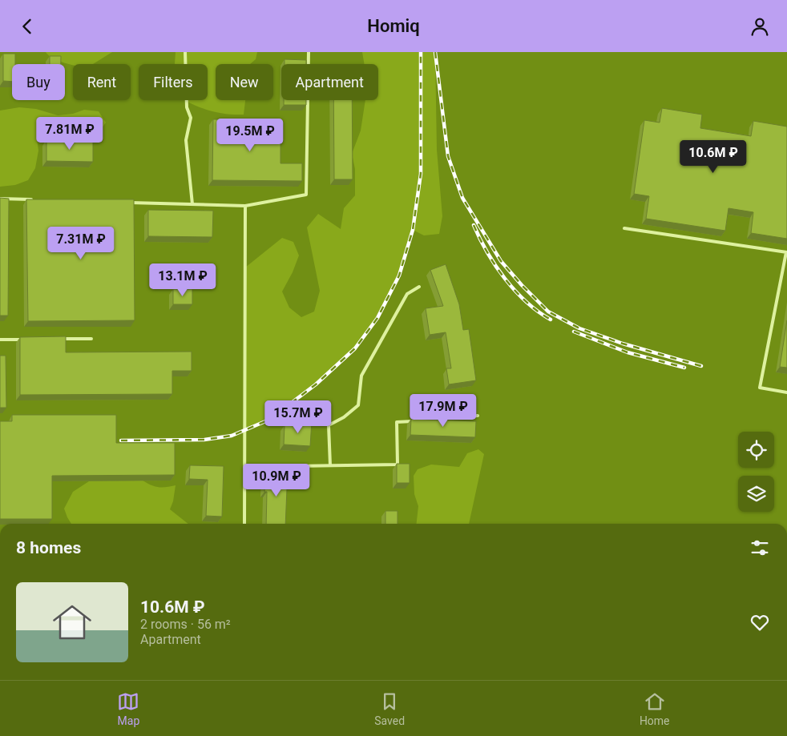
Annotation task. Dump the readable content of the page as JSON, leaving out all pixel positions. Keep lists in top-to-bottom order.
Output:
{
  "page": {
    "header": "Homiq",
    "chip": [
      "Buy",
      "Rent",
      "Filters",
      "New",
      "Apartment"
    ],
    "price": [
      "7.81M ₽",
      "19.5M ₽",
      "10.6M ₽",
      "7.31M ₽",
      "13.1M ₽",
      "17.9M ₽",
      "15.7M ₽",
      "10.9M ₽"
    ],
    "heading": "8 homes",
    "list": [
      {
        "name": "10.6M ₽",
        "note": "2 rooms · 56 m² · Apartment"
      }
    ],
    "tabs": ["Map", "Saved", "Home"]
  }
}
